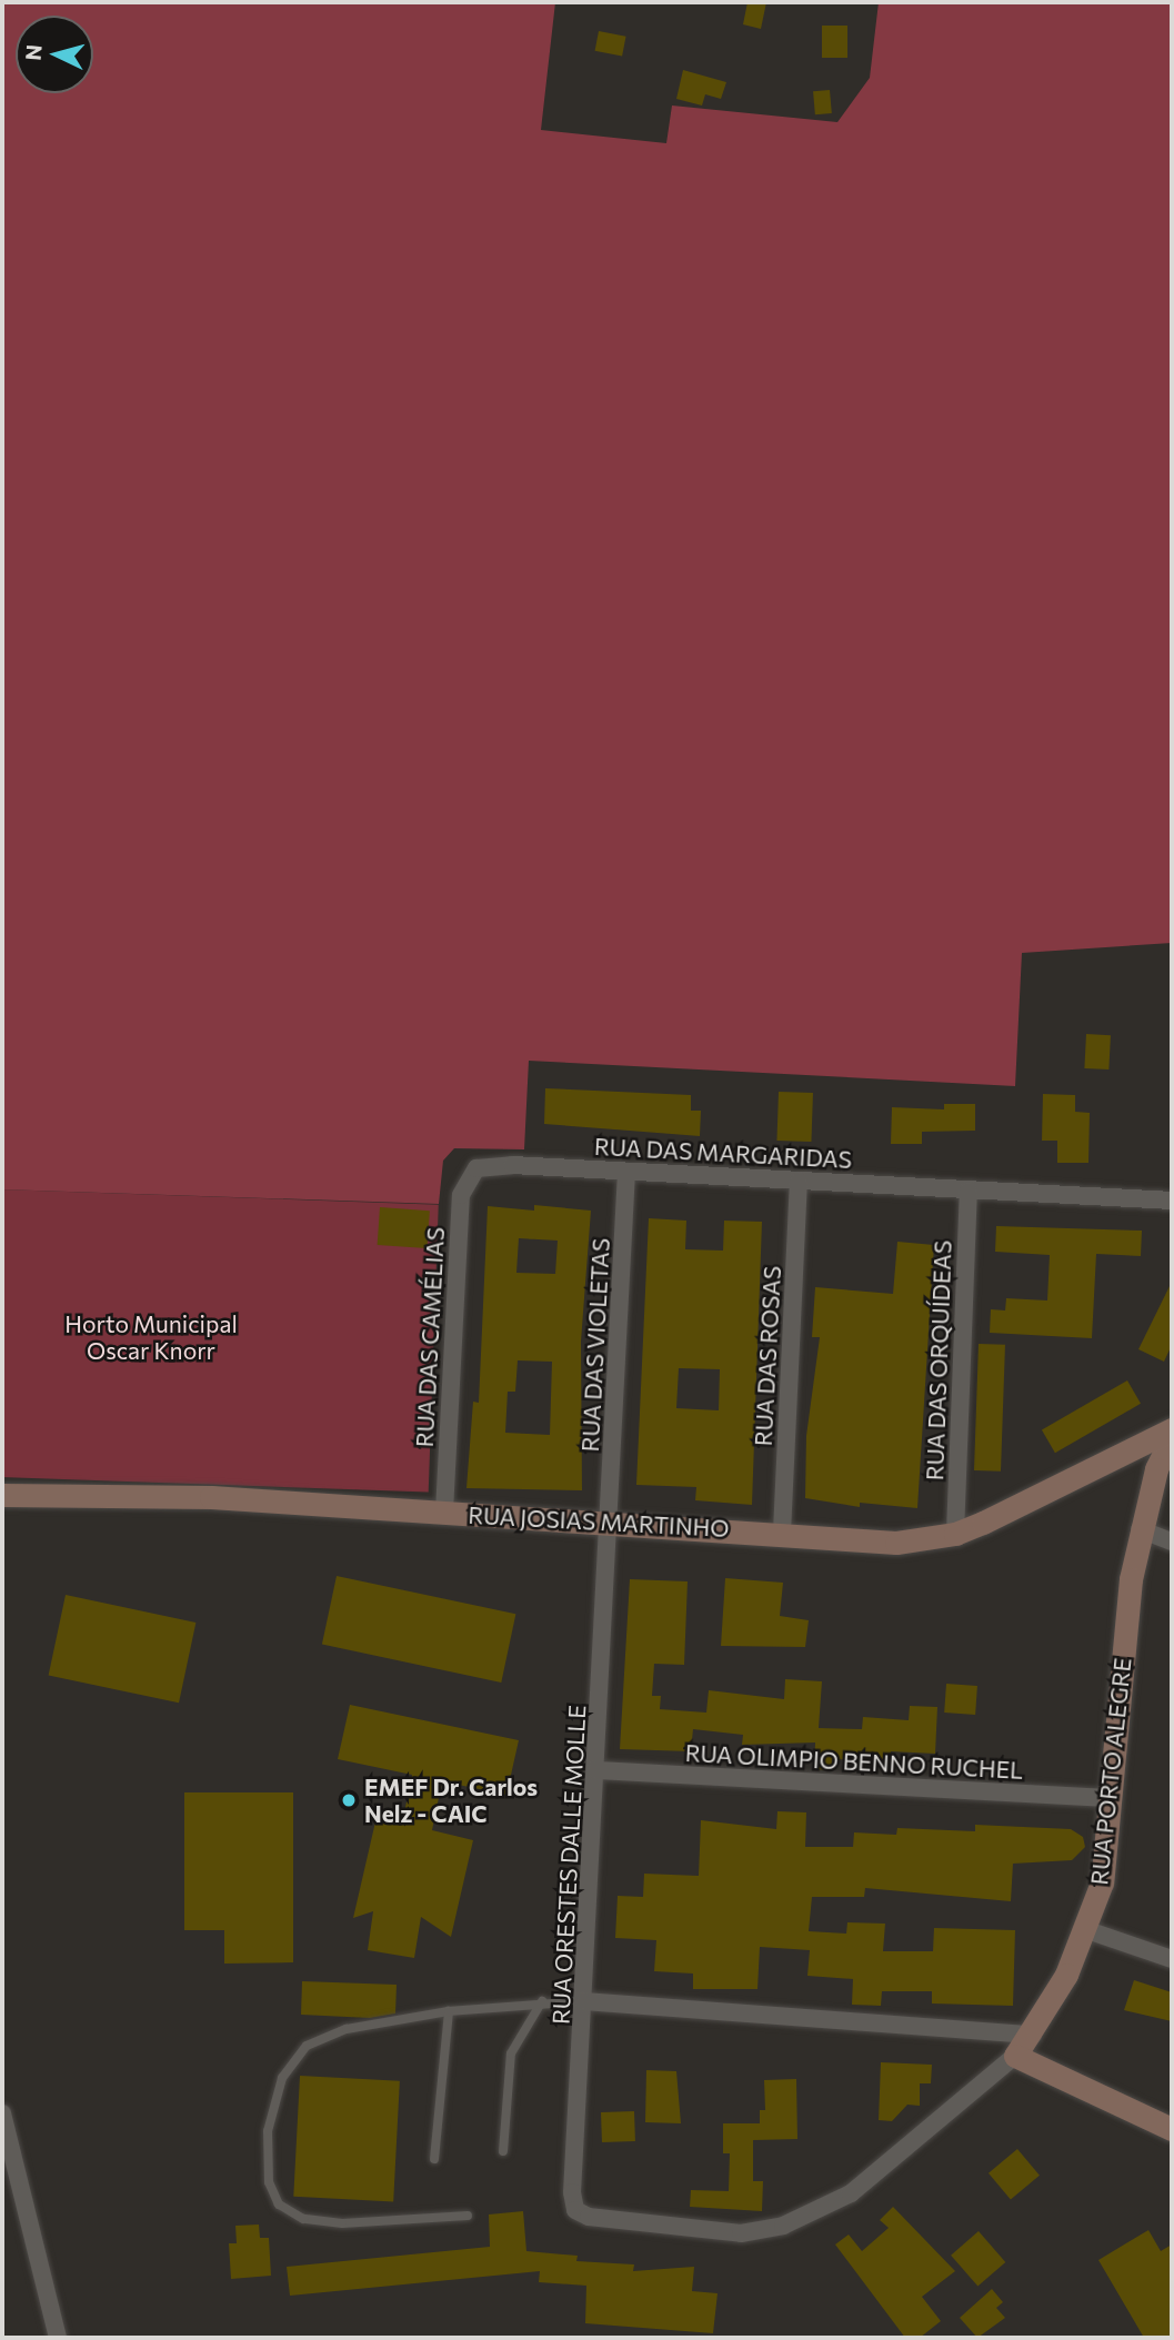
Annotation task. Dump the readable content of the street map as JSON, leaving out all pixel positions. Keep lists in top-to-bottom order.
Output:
{
  "streets": {
    "street": [
      "RUA DAS MARGARIDAS",
      "RUA DAS CAMÉLIAS",
      "RUA DAS VIOLETAS",
      "RUA DAS ROSAS",
      "RUA DAS ORQUÍDEAS",
      "RUA JOSIAS MARTINHO",
      "RUA OLIMPIO BENNO RUCHEL",
      "RUA PORTO ALEGRE",
      "RUA ORESTES DALLE MOLLE"
    ]
  },
  "crossings": [
    ["RUA DAS MARGARIDAS", "RUA DAS CAMÉLIAS"],
    ["RUA DAS MARGARIDAS", "RUA DAS VIOLETAS"],
    ["RUA DAS MARGARIDAS", "RUA DAS ROSAS"],
    ["RUA DAS MARGARIDAS", "RUA DAS ORQUÍDEAS"],
    ["RUA DAS CAMÉLIAS", "RUA JOSIAS MARTINHO"],
    ["RUA DAS VIOLETAS", "RUA JOSIAS MARTINHO"],
    ["RUA DAS VIOLETAS", "RUA ORESTES DALLE MOLLE"],
    ["RUA DAS ROSAS", "RUA JOSIAS MARTINHO"],
    ["RUA DAS ORQUÍDEAS", "RUA JOSIAS MARTINHO"],
    ["RUA JOSIAS MARTINHO", "RUA ORESTES DALLE MOLLE"],
    ["RUA OLIMPIO BENNO RUCHEL", "RUA PORTO ALEGRE"],
    ["RUA OLIMPIO BENNO RUCHEL", "RUA ORESTES DALLE MOLLE"],
    ["RUA PORTO ALEGRE", "RUA ORESTES DALLE MOLLE"]
  ],
  "parks": ["Horto Municipal Oscar Knorr"],
  "places": ["EMEF Dr. Carlos Nelz - CAIC"],
  "north": "left"
}
